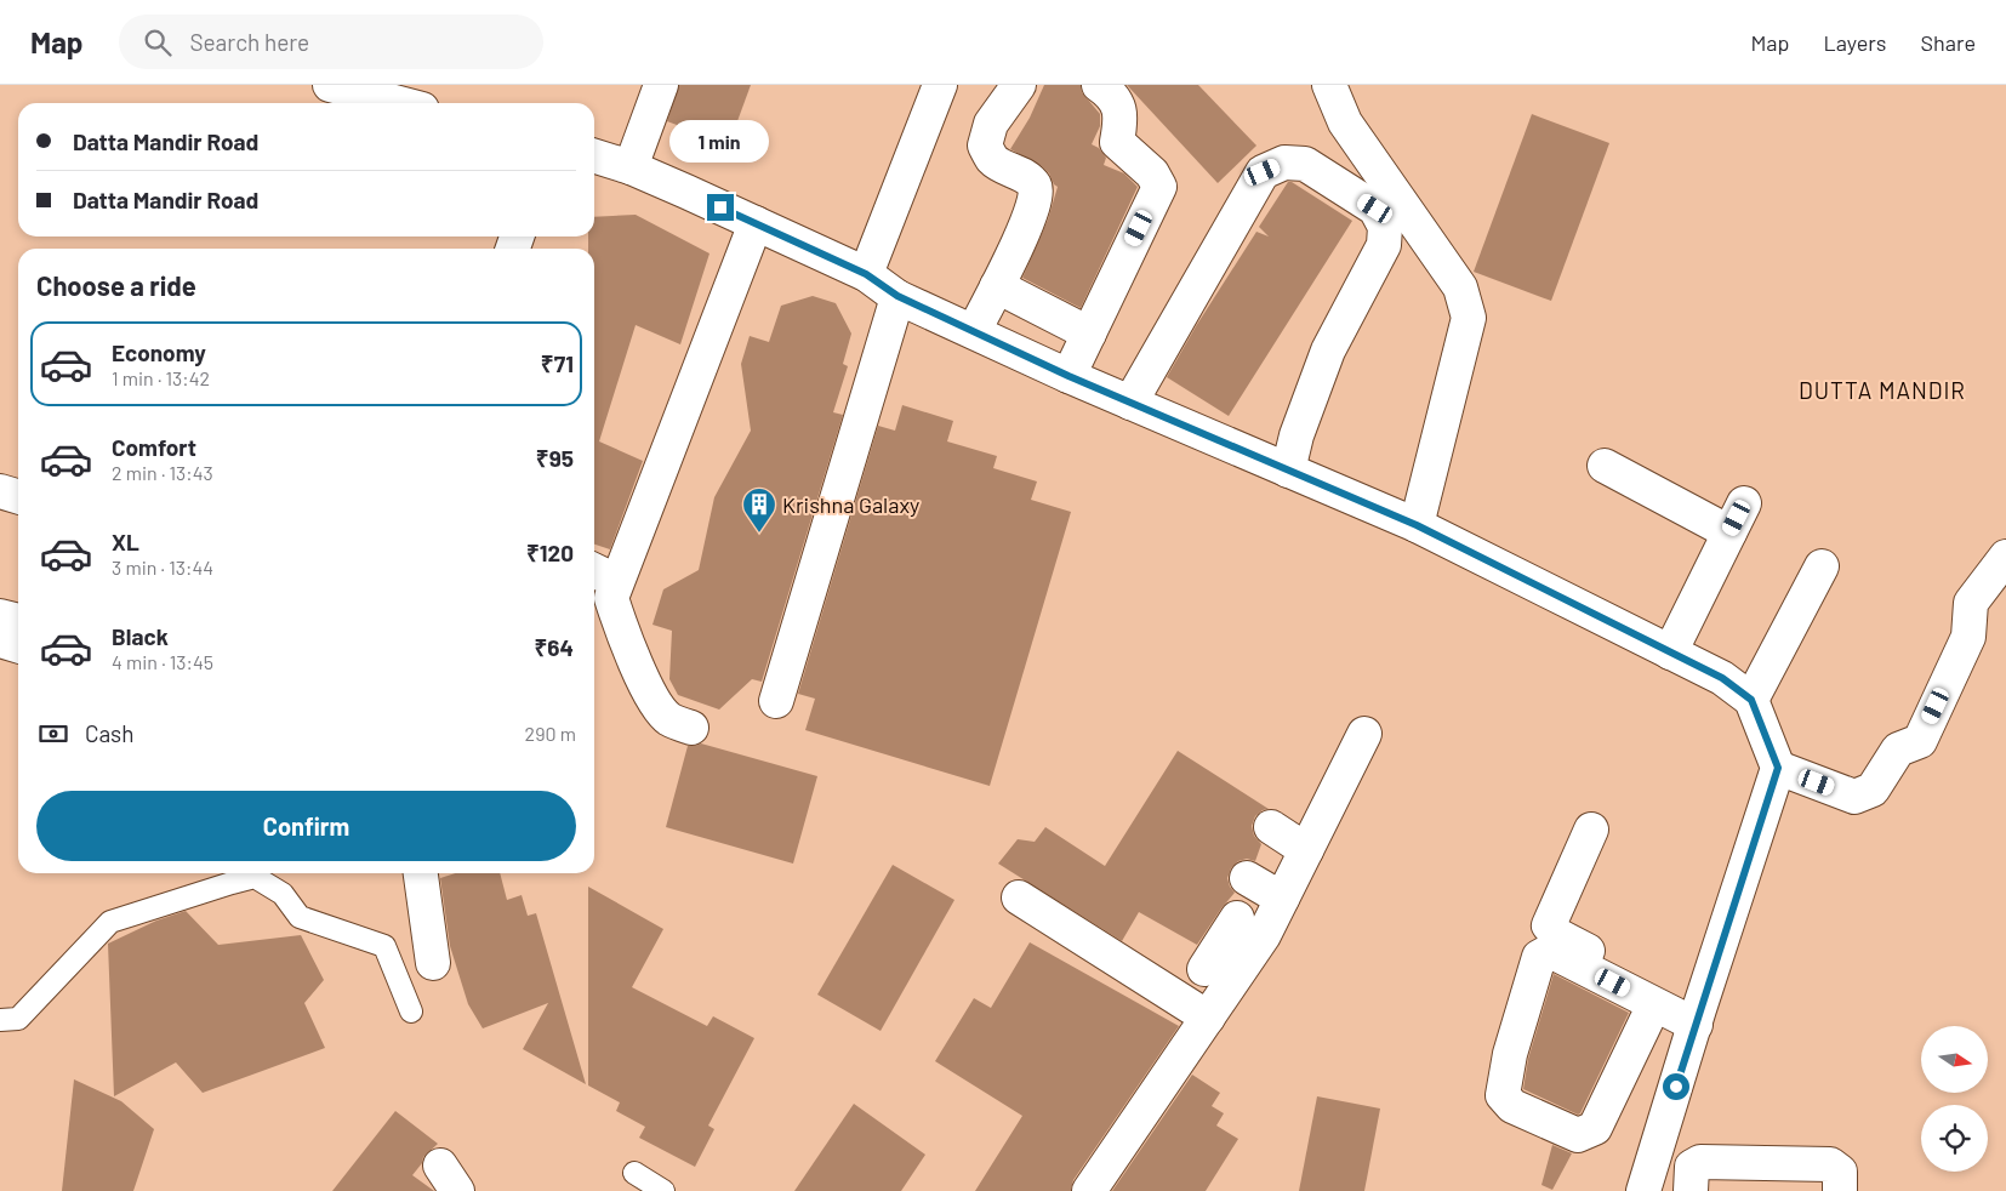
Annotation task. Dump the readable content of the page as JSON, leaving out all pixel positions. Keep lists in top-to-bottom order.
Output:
{
  "districts": ["DUTTA MANDIR"],
  "places": {
    "building": ["Krishna Galaxy"]
  },
  "north": "right",
  "page": {
    "header": "Map",
    "search": "Search here",
    "nav": ["Map", "Layers", "Share"],
    "banner": ["Datta Mandir Road", "Datta Mandir Road"],
    "bubble": "1 min",
    "heading": "Choose a ride",
    "list": [
      {
        "name": "Economy",
        "note": "1 min · 13:42",
        "value": "₹71"
      },
      {
        "name": "Comfort",
        "note": "2 min · 13:43",
        "value": "₹95"
      },
      {
        "name": "XL",
        "note": "3 min · 13:44",
        "value": "₹120"
      },
      {
        "name": "Black",
        "note": "4 min · 13:45",
        "value": "₹64"
      }
    ],
    "pay": ["Cash", "290 m"],
    "buttons": "Confirm"
  }
}
